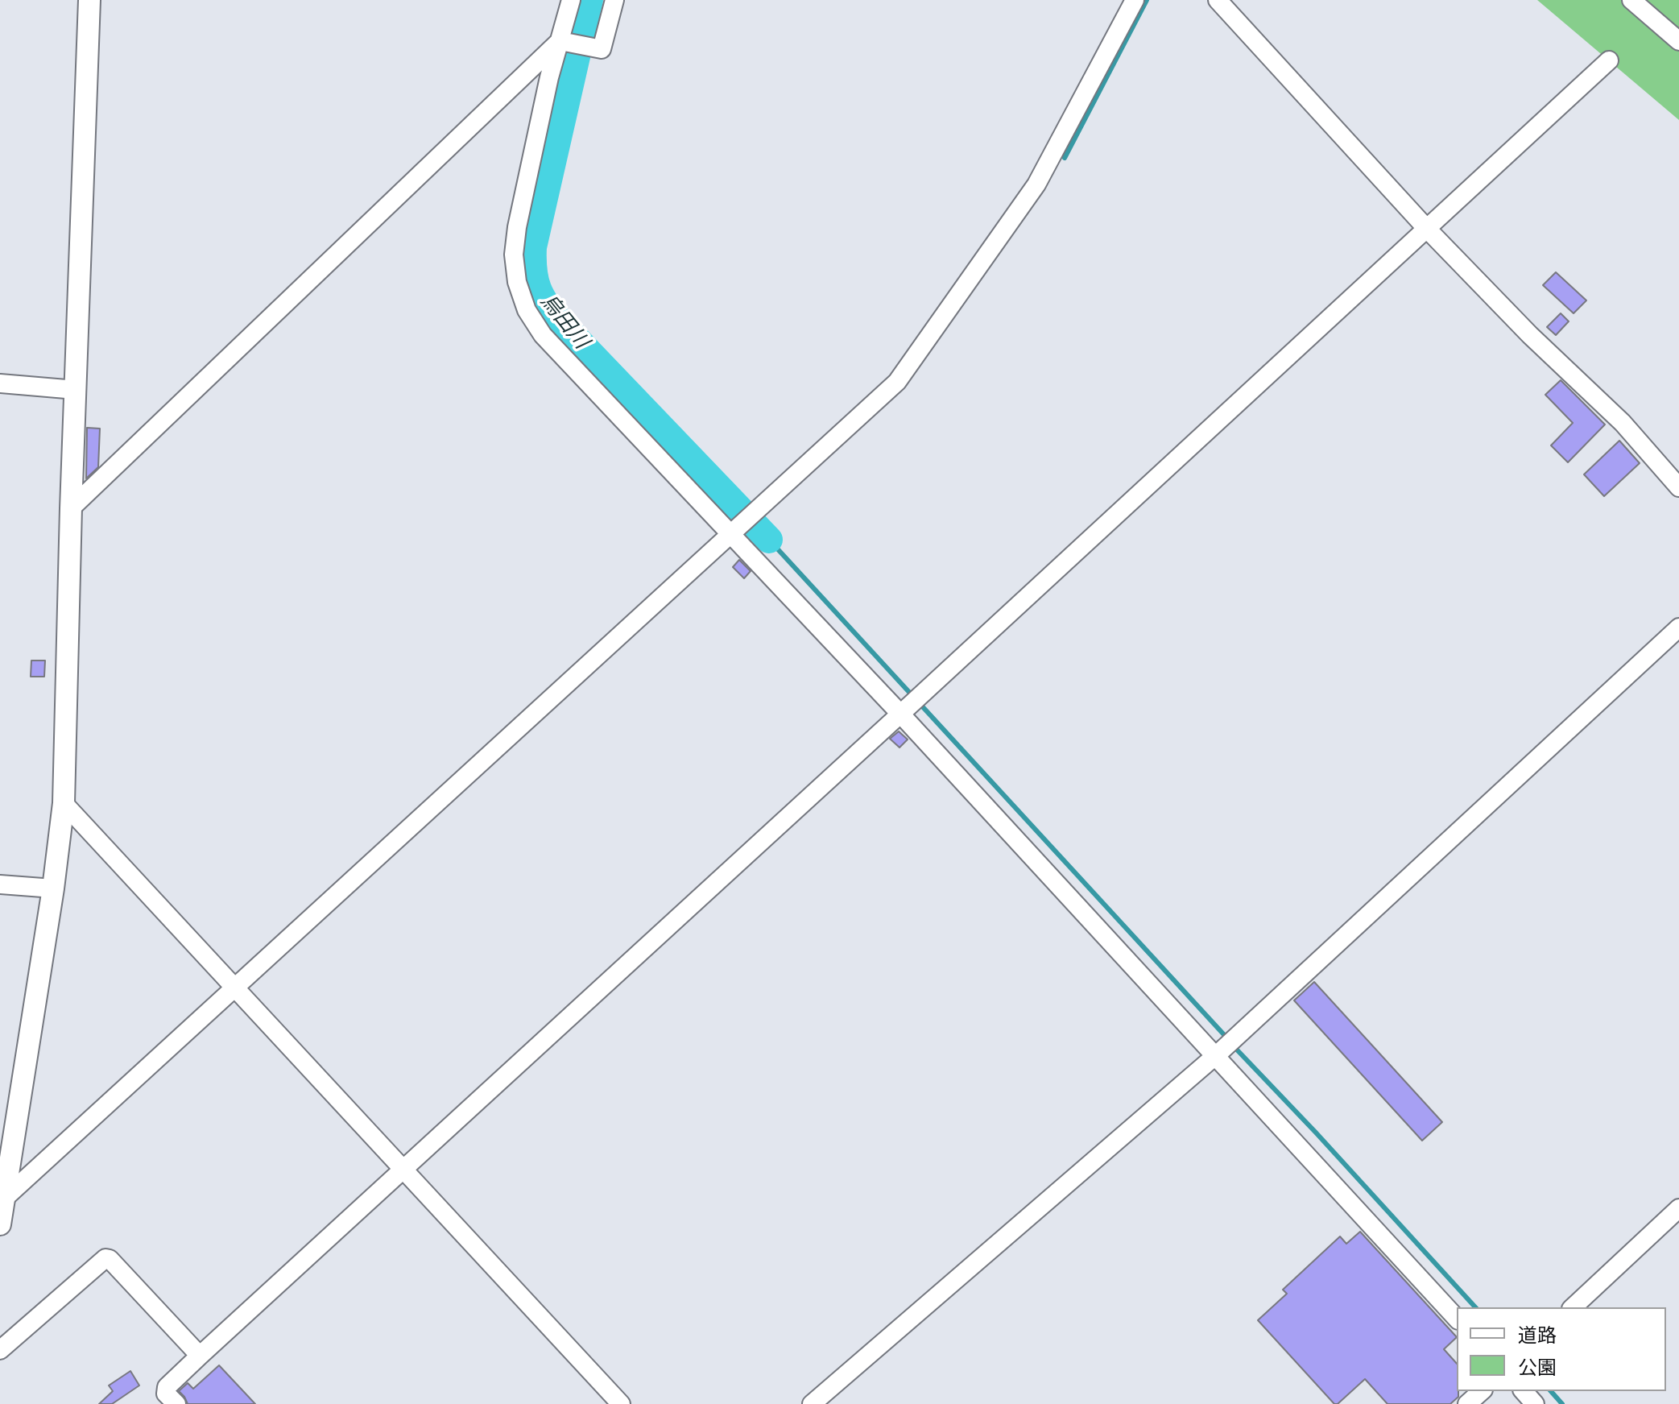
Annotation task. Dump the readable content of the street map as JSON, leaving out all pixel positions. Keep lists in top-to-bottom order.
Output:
{
  "water": ["烏田川"],
  "legend": ["道路", "公園"]
}
